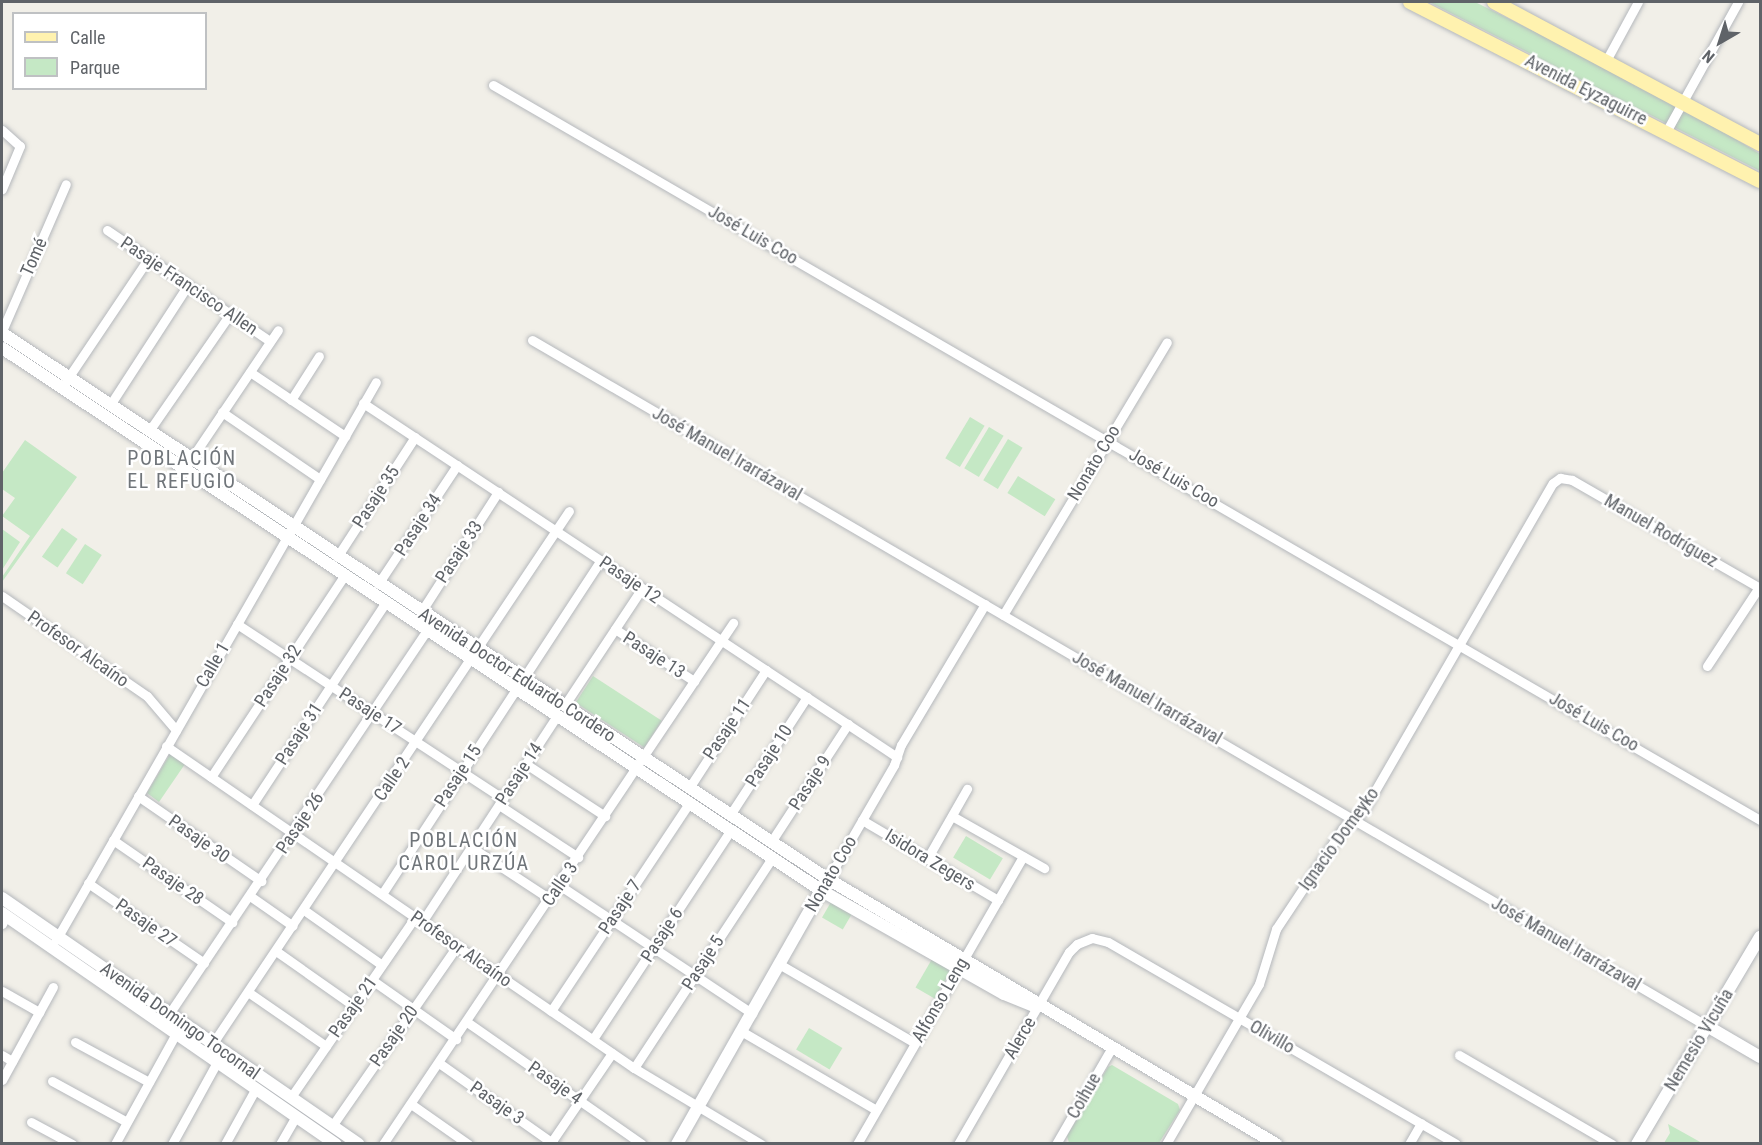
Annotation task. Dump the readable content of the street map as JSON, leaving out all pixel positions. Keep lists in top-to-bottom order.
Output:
{
  "streets": {
    "main road": ["Avenida Eyzaguirre"],
    "street": [
      "José Luis Coo",
      "Tomé",
      "Pasaje Francisco Allen",
      "José Manuel Irarrázaval",
      "Nonato Coo",
      "Pasaje 35",
      "Pasaje 34",
      "Manuel Rodríguez",
      "Pasaje 33",
      "Pasaje 12",
      "Profesor Alcaíno",
      "Pasaje 13",
      "Calle 1",
      "Avenida Doctor Eduardo Cordero",
      "Pasaje 32",
      "Pasaje 17",
      "Pasaje 11",
      "Pasaje 31",
      "Pasaje 10",
      "Pasaje 14",
      "Pasaje 15",
      "Calle 2",
      "Pasaje 9",
      "Pasaje 26",
      "Pasaje 30",
      "Ignacio Domeyko",
      "Isidora Zegers",
      "Pasaje 28",
      "Calle 3",
      "Pasaje 7",
      "Pasaje 27",
      "Pasaje 6",
      "Pasaje 5",
      "Alfonso Leng",
      "Pasaje 21",
      "Avenida Domingo Tocornal",
      "Pasaje 20",
      "Olivillo",
      "Alerce",
      "Nemesio Vicuña",
      "Pasaje 4",
      "Coihue",
      "Pasaje 3"
    ]
  },
  "crossings": [
    ["José Luis Coo", "Nonato Coo"],
    ["José Luis Coo", "Ignacio Domeyko"],
    ["Tomé", "Avenida Doctor Eduardo Cordero"],
    ["José Manuel Irarrázaval", "Nonato Coo"],
    ["José Manuel Irarrázaval", "Ignacio Domeyko"],
    ["José Manuel Irarrázaval", "Nemesio Vicuña"],
    ["Nonato Coo", "Pasaje 12"],
    ["Nonato Coo", "Profesor Alcaíno"],
    ["Nonato Coo", "Avenida Doctor Eduardo Cordero"],
    ["Nonato Coo", "Isidora Zegers"],
    ["Pasaje 35", "Pasaje 12"],
    ["Pasaje 35", "Avenida Doctor Eduardo Cordero"],
    ["Pasaje 34", "Pasaje 12"],
    ["Pasaje 34", "Avenida Doctor Eduardo Cordero"],
    ["Manuel Rodríguez", "Ignacio Domeyko"],
    ["Pasaje 33", "Pasaje 12"],
    ["Pasaje 33", "Avenida Doctor Eduardo Cordero"],
    ["Pasaje 12", "Calle 1"],
    ["Pasaje 12", "Pasaje 11"],
    ["Pasaje 12", "Pasaje 10"],
    ["Pasaje 12", "Pasaje 14"],
    ["Pasaje 12", "Pasaje 15"],
    ["Pasaje 12", "Calle 2"],
    ["Pasaje 12", "Pasaje 9"],
    ["Pasaje 12", "Calle 3"],
    ["Profesor Alcaíno", "Calle 1"],
    ["Profesor Alcaíno", "Pasaje 32"],
    ["Profesor Alcaíno", "Pasaje 31"],
    ["Profesor Alcaíno", "Pasaje 14"],
    ["Profesor Alcaíno", "Pasaje 15"],
    ["Profesor Alcaíno", "Calle 2"],
    ["Profesor Alcaíno", "Pasaje 26"],
    ["Profesor Alcaíno", "Calle 3"],
    ["Profesor Alcaíno", "Pasaje 7"],
    ["Profesor Alcaíno", "Pasaje 6"],
    ["Profesor Alcaíno", "Pasaje 5"],
    ["Profesor Alcaíno", "Pasaje 21"],
    ["Profesor Alcaíno", "Pasaje 20"],
    ["Pasaje 13", "Pasaje 14"],
    ["Pasaje 13", "Calle 3"],
    ["Calle 1", "Avenida Doctor Eduardo Cordero"],
    ["Calle 1", "Pasaje 17"],
    ["Calle 1", "Pasaje 30"],
    ["Calle 1", "Pasaje 28"],
    ["Calle 1", "Pasaje 27"],
    ["Calle 1", "Avenida Domingo Tocornal"],
    ["Avenida Doctor Eduardo Cordero", "Pasaje 32"],
    ["Avenida Doctor Eduardo Cordero", "Pasaje 11"],
    ["Avenida Doctor Eduardo Cordero", "Pasaje 31"],
    ["Avenida Doctor Eduardo Cordero", "Pasaje 10"],
    ["Avenida Doctor Eduardo Cordero", "Pasaje 14"],
    ["Avenida Doctor Eduardo Cordero", "Pasaje 15"],
    ["Avenida Doctor Eduardo Cordero", "Calle 2"],
    ["Avenida Doctor Eduardo Cordero", "Pasaje 9"],
    ["Avenida Doctor Eduardo Cordero", "Pasaje 26"],
    ["Avenida Doctor Eduardo Cordero", "Ignacio Domeyko"],
    ["Avenida Doctor Eduardo Cordero", "Calle 3"],
    ["Avenida Doctor Eduardo Cordero", "Pasaje 7"],
    ["Avenida Doctor Eduardo Cordero", "Pasaje 6"],
    ["Avenida Doctor Eduardo Cordero", "Pasaje 5"],
    ["Avenida Doctor Eduardo Cordero", "Alfonso Leng"],
    ["Avenida Doctor Eduardo Cordero", "Alerce"],
    ["Avenida Doctor Eduardo Cordero", "Coihue"],
    ["Pasaje 32", "Pasaje 17"],
    ["Pasaje 17", "Pasaje 31"],
    ["Pasaje 17", "Pasaje 14"],
    ["Pasaje 17", "Pasaje 15"],
    ["Pasaje 17", "Calle 2"],
    ["Pasaje 17", "Pasaje 26"],
    ["Pasaje 17", "Calle 3"],
    ["Pasaje 14", "Pasaje 21"],
    ["Calle 2", "Avenida Domingo Tocornal"],
    ["Pasaje 26", "Pasaje 30"],
    ["Pasaje 26", "Pasaje 28"],
    ["Pasaje 26", "Pasaje 27"],
    ["Pasaje 26", "Avenida Domingo Tocornal"],
    ["Ignacio Domeyko", "Olivillo"],
    ["Isidora Zegers", "Alfonso Leng"],
    ["Calle 3", "Pasaje 4"],
    ["Calle 3", "Pasaje 3"],
    ["Pasaje 21", "Avenida Domingo Tocornal"],
    ["Avenida Domingo Tocornal", "Pasaje 20"],
    ["Olivillo", "Alerce"]
  ],
  "districts": ["POBLACIÓN EL REFUGIO", "POBLACIÓN CAROL URZÚA"],
  "legend": ["Calle", "Parque"],
  "north": "bottom left"
}
